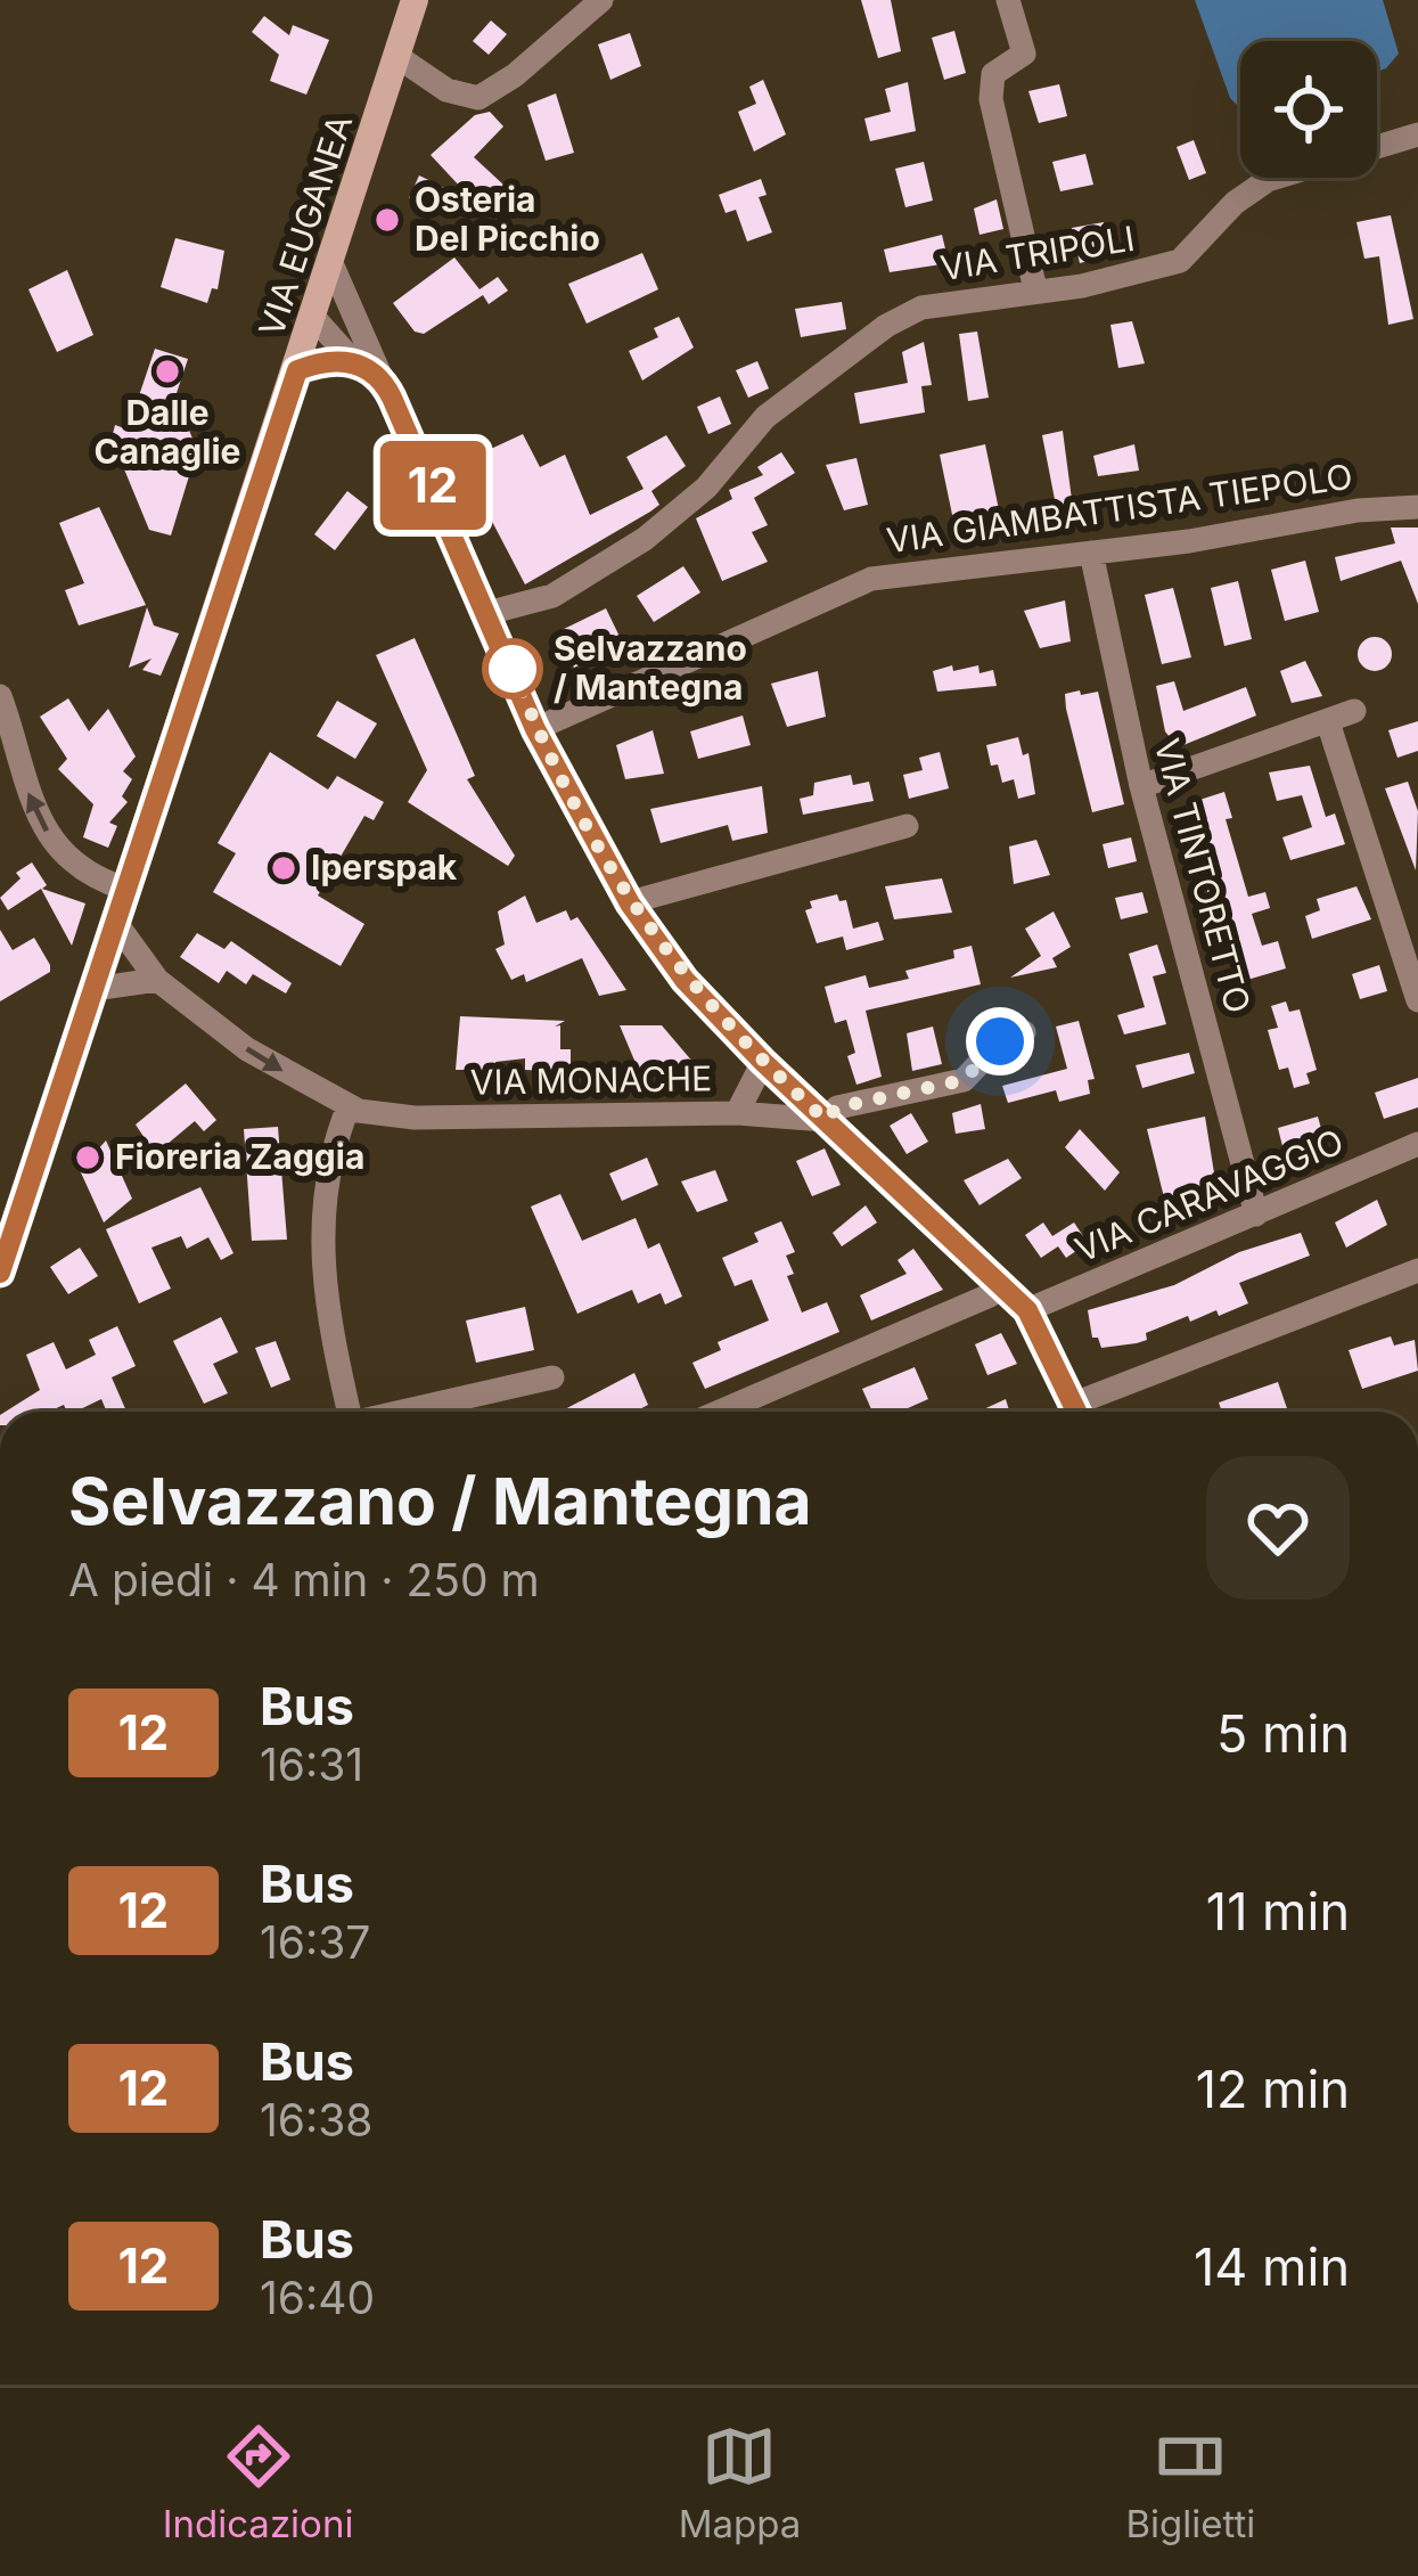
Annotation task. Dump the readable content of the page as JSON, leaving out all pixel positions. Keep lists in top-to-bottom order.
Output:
{
  "streets": {
    "street": [
      "VIA EUGANEA",
      "VIA TRIPOLI",
      "VIA GIAMBATTISTA TIEPOLO",
      "VIA TINTORETTO",
      "VIA MONACHE",
      "VIA CARAVAGGIO"
    ]
  },
  "crossings": [
    ["VIA EUGANEA", "VIA MONACHE"],
    ["VIA GIAMBATTISTA TIEPOLO", "VIA TINTORETTO"],
    ["VIA TINTORETTO", "VIA CARAVAGGIO"]
  ],
  "places": [
    "Osteria Del Picchio",
    "Dalle Canaglie",
    "Selvazzano / Mantegna",
    "Iperspak",
    "Fioreria Zaggia"
  ],
  "lines": ["bus line 12"],
  "page": {
    "on_map": "12",
    "heading": ["Selvazzano / Mantegna", "A piedi · 4 min · 250 m"],
    "list": [
      {
        "mark": "12",
        "name": "Bus",
        "note": "16:31",
        "value": "5 min"
      },
      {
        "mark": "12",
        "name": "Bus",
        "note": "16:37",
        "value": "11 min"
      },
      {
        "mark": "12",
        "name": "Bus",
        "note": "16:38",
        "value": "12 min"
      },
      {
        "mark": "12",
        "name": "Bus",
        "note": "16:40",
        "value": "14 min"
      }
    ],
    "tabs": ["Indicazioni", "Mappa", "Biglietti"]
  }
}
